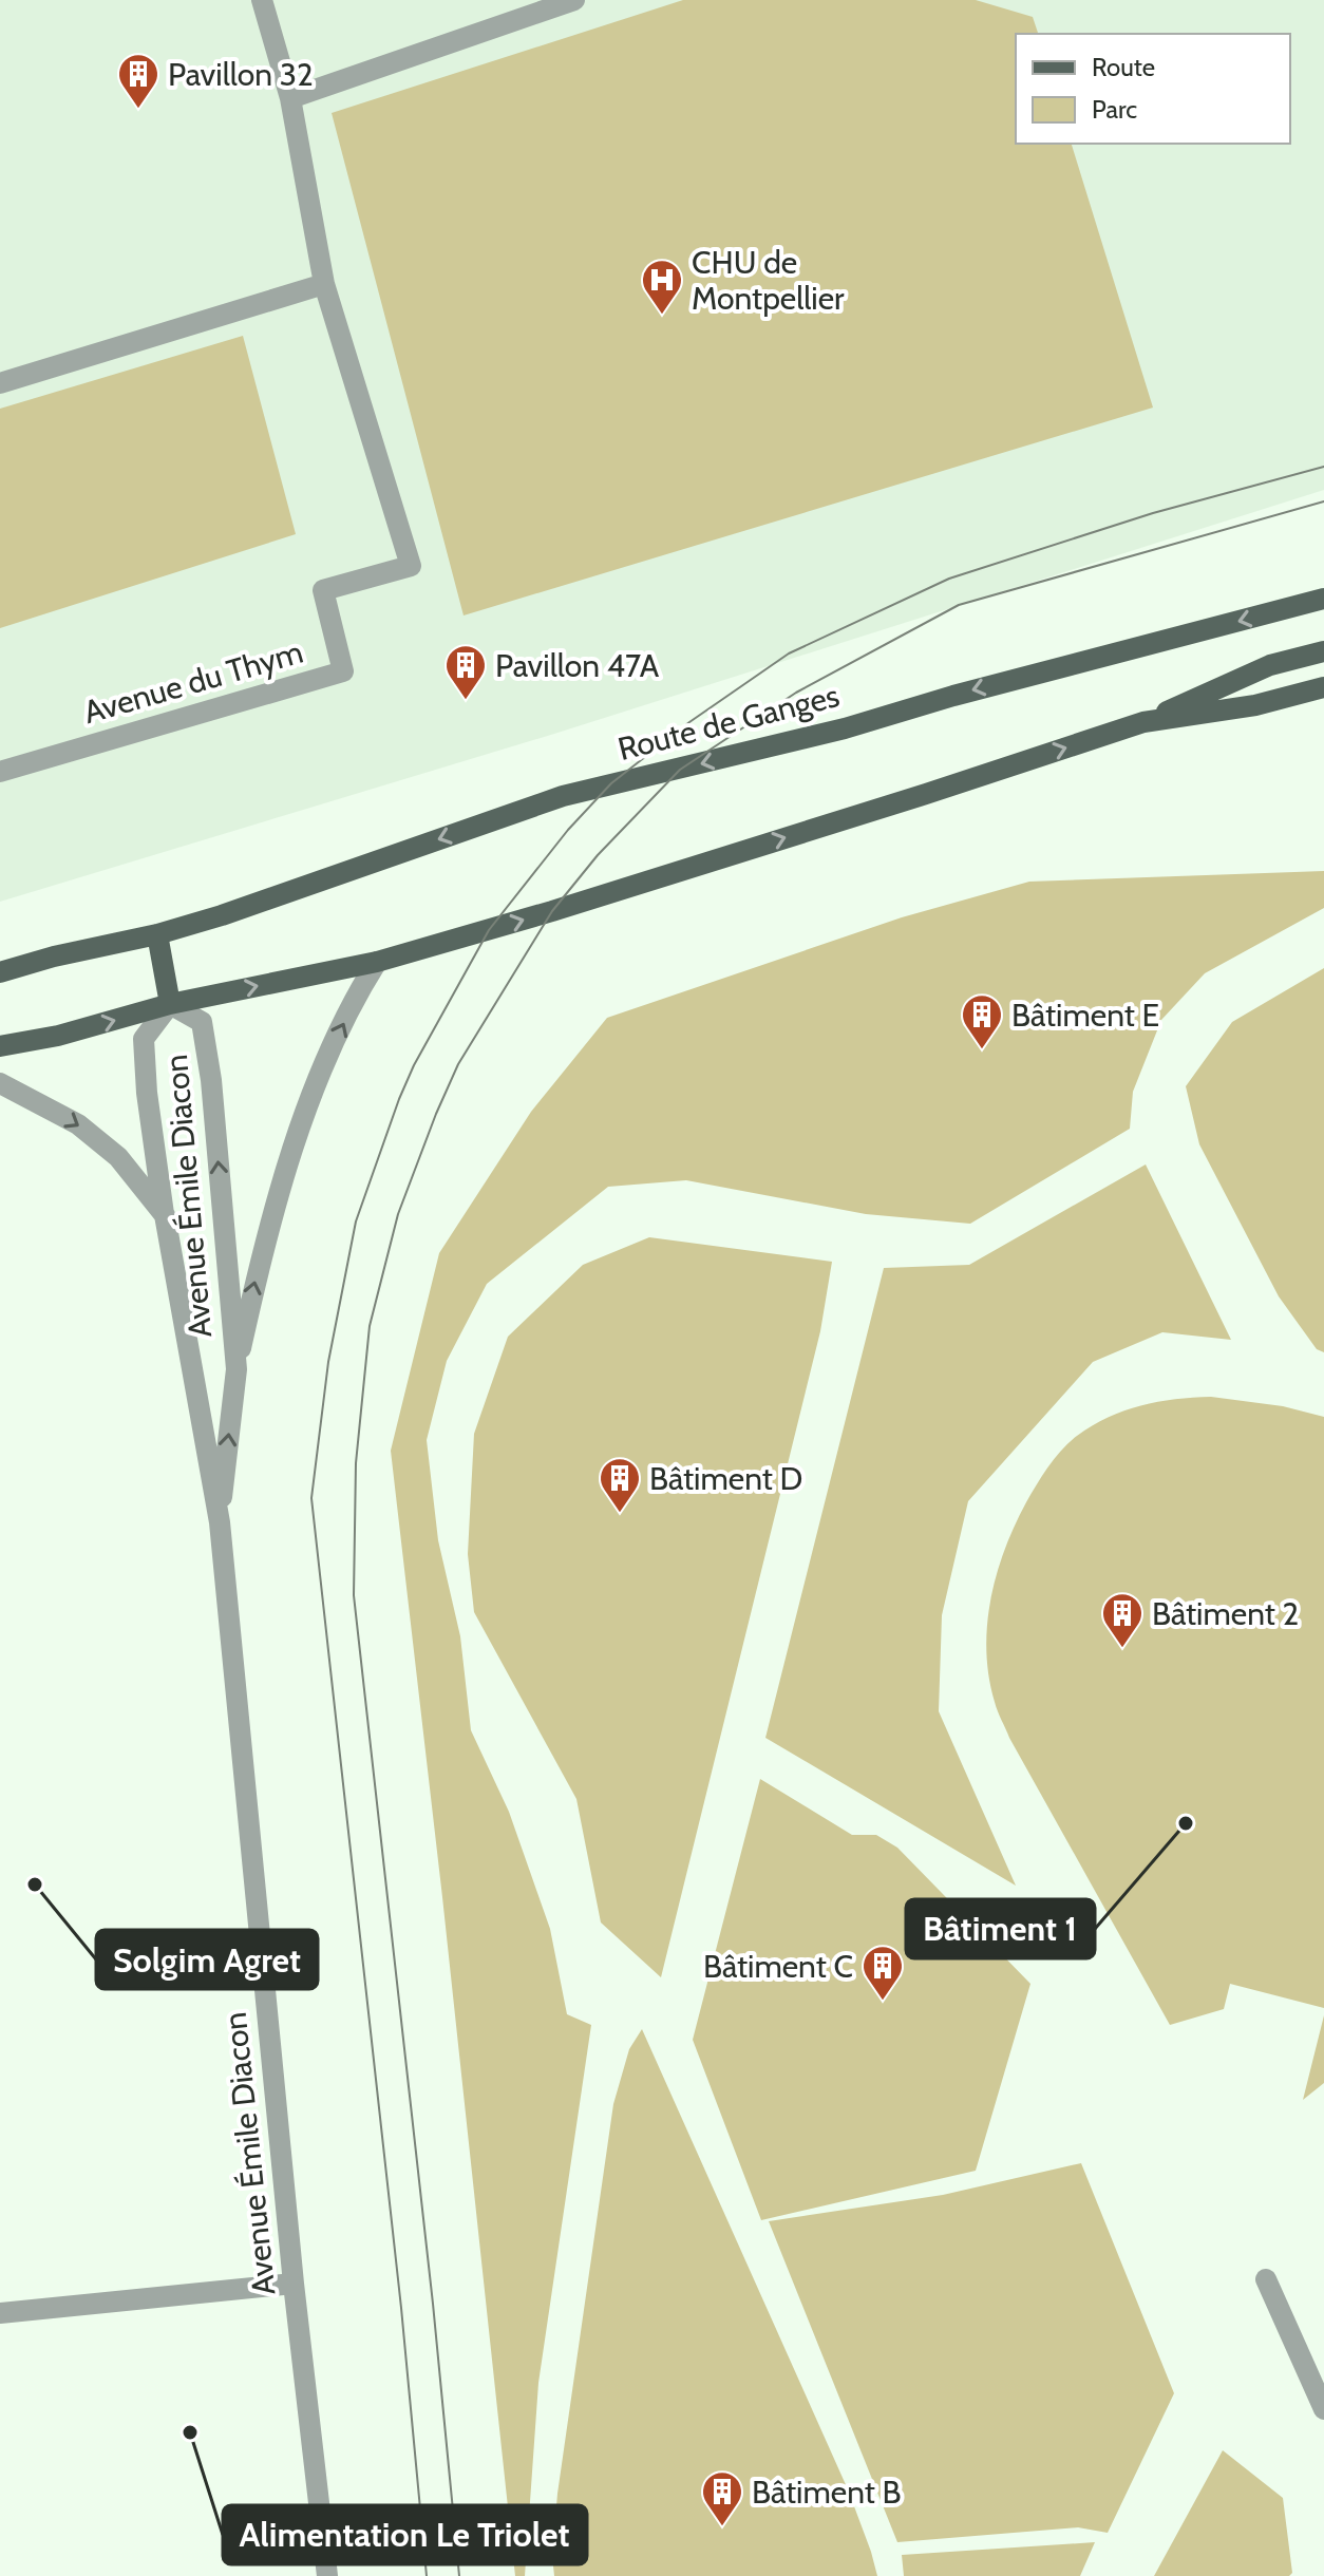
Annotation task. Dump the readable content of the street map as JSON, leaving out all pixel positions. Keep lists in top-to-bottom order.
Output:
{
  "streets": {
    "main road": ["Route de Ganges"],
    "street": ["Avenue du Thym", "Avenue Émile Diacon"]
  },
  "places": {
    "building": [
      "Pavillon 32",
      "Pavillon 47A",
      "Bâtiment E",
      "Bâtiment D",
      "Bâtiment 2",
      "Bâtiment C",
      "Bâtiment B"
    ],
    "hospital": ["CHU de Montpellier"],
    "other": ["Bâtiment 1", "Solgim Agret", "Alimentation Le Triolet"]
  },
  "legend": ["Route", "Parc"]
}
